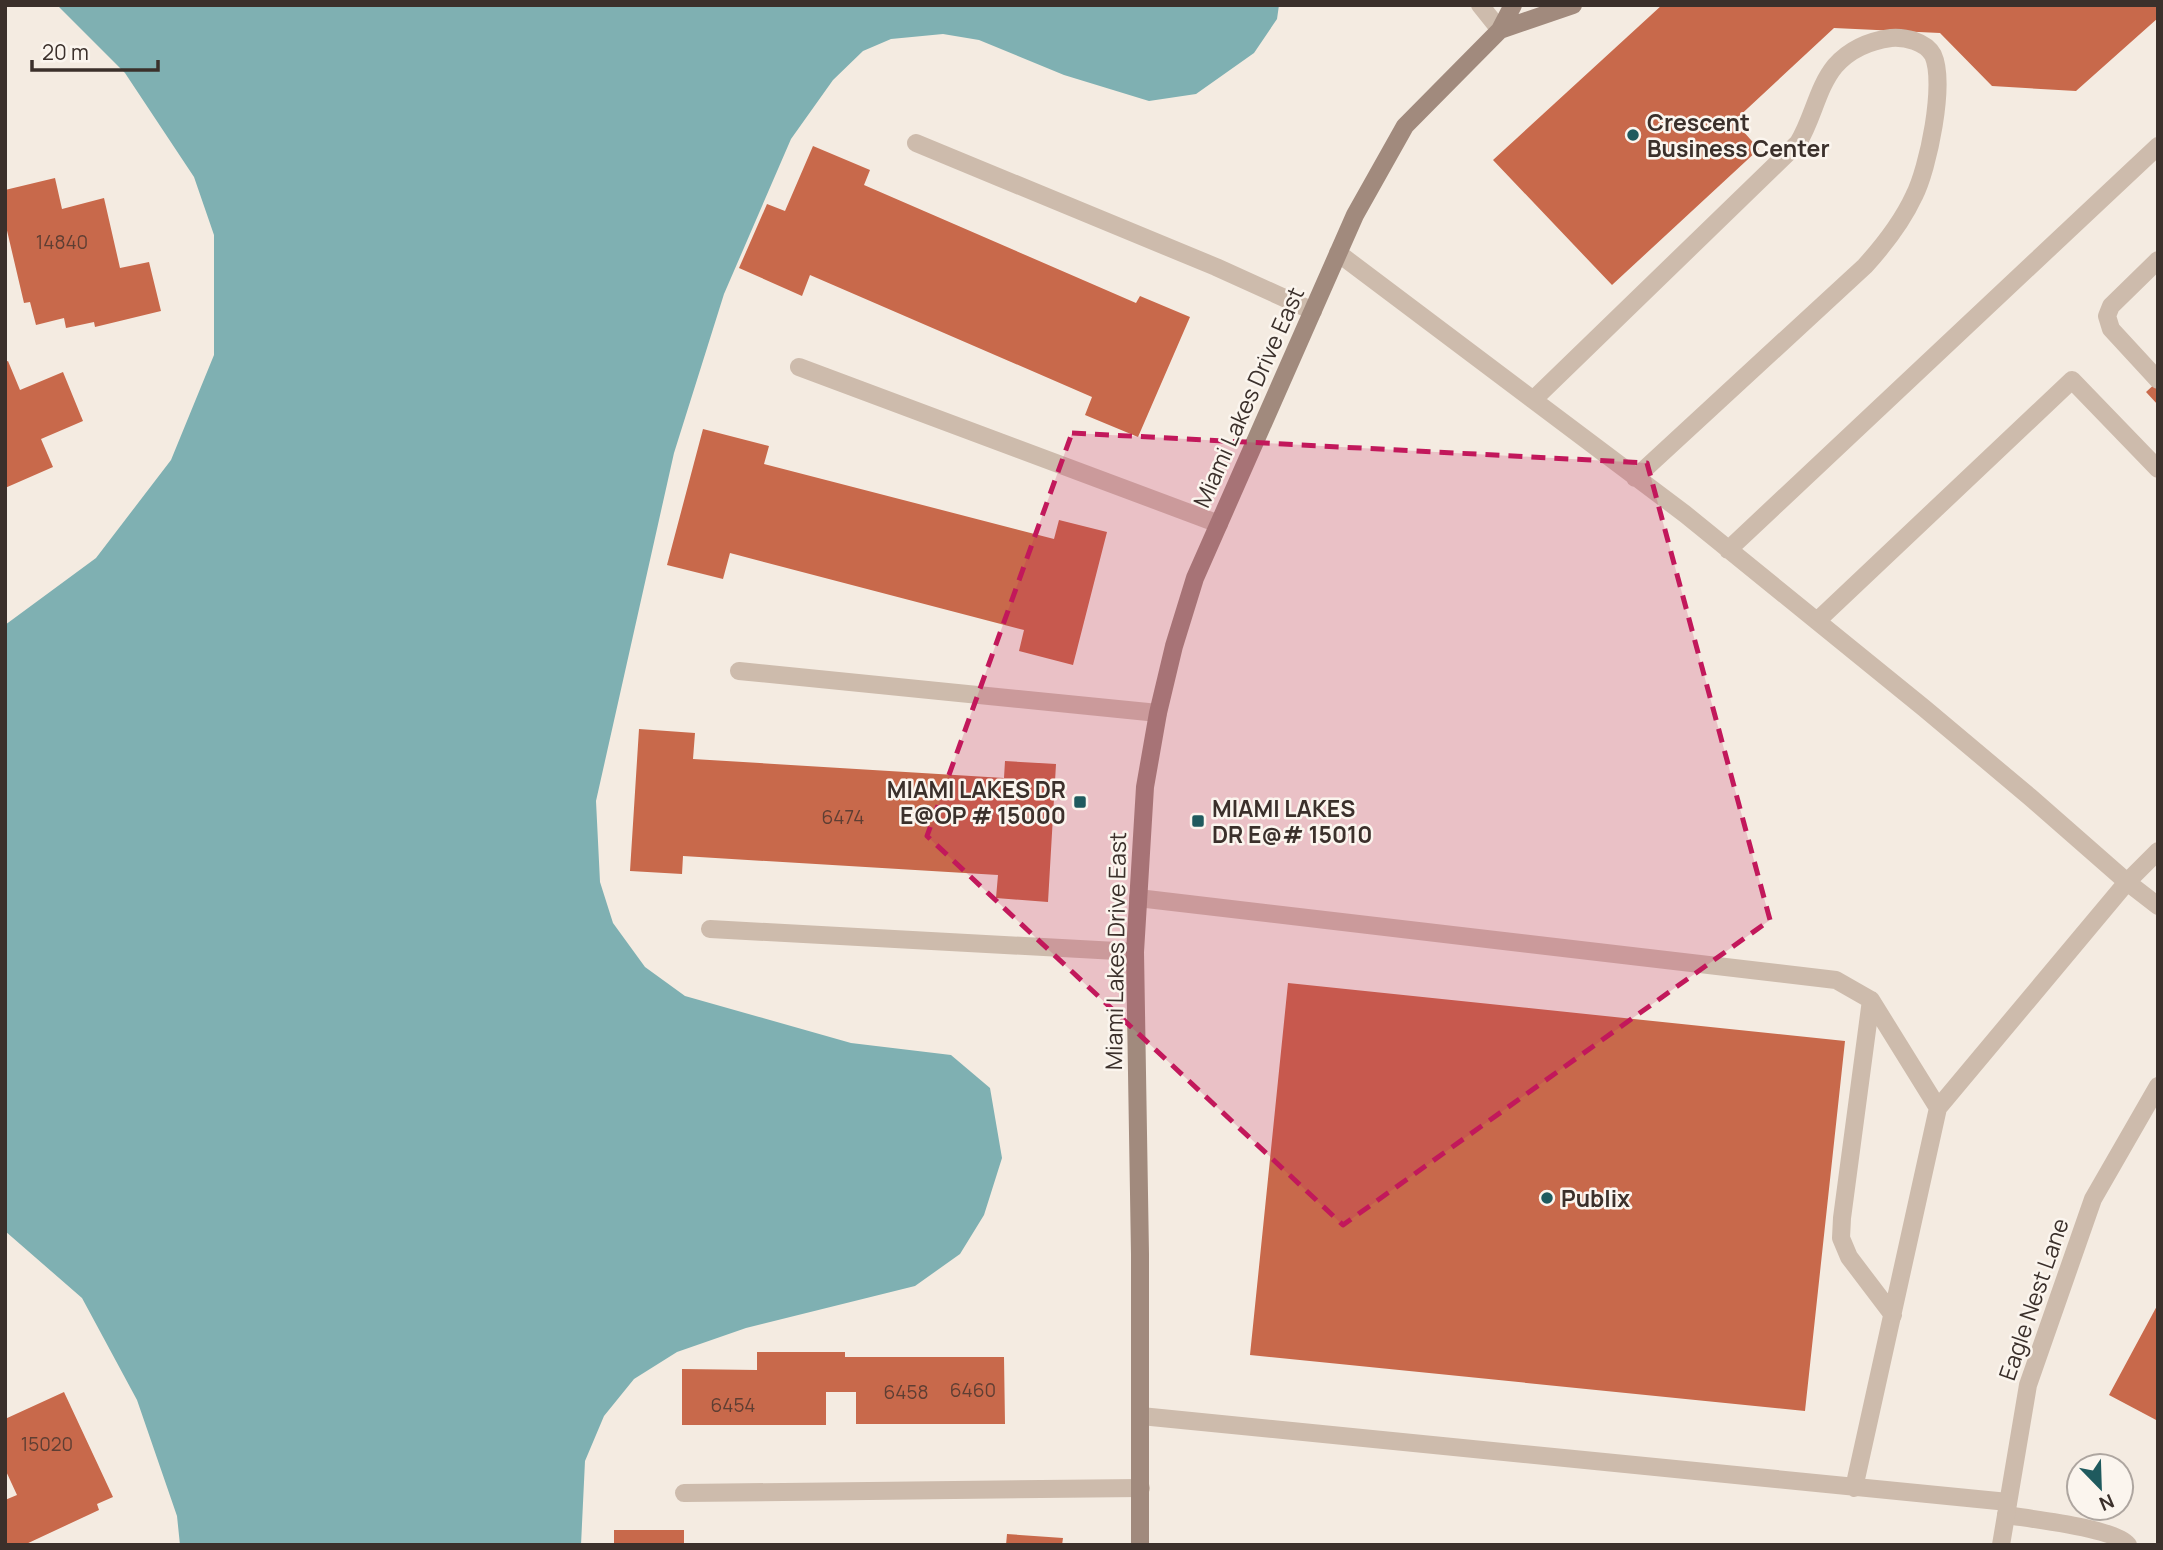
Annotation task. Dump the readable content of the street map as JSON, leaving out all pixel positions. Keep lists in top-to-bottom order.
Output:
{
  "streets": {
    "main road": ["Miami Lakes Drive East"],
    "street": ["Eagle Nest Lane"]
  },
  "places": {
    "other": ["Crescent Business Center", "Publix"],
    "transit": ["MIAMI LAKES DR E@OP # 15000", "MIAMI LAKES DR E@# 15010"]
  },
  "house_numbers": [
    "14840",
    "6474",
    "6460",
    "6458",
    "6454",
    "15020"
  ],
  "scale_bar": "20 m",
  "north": "bottom right"
}
